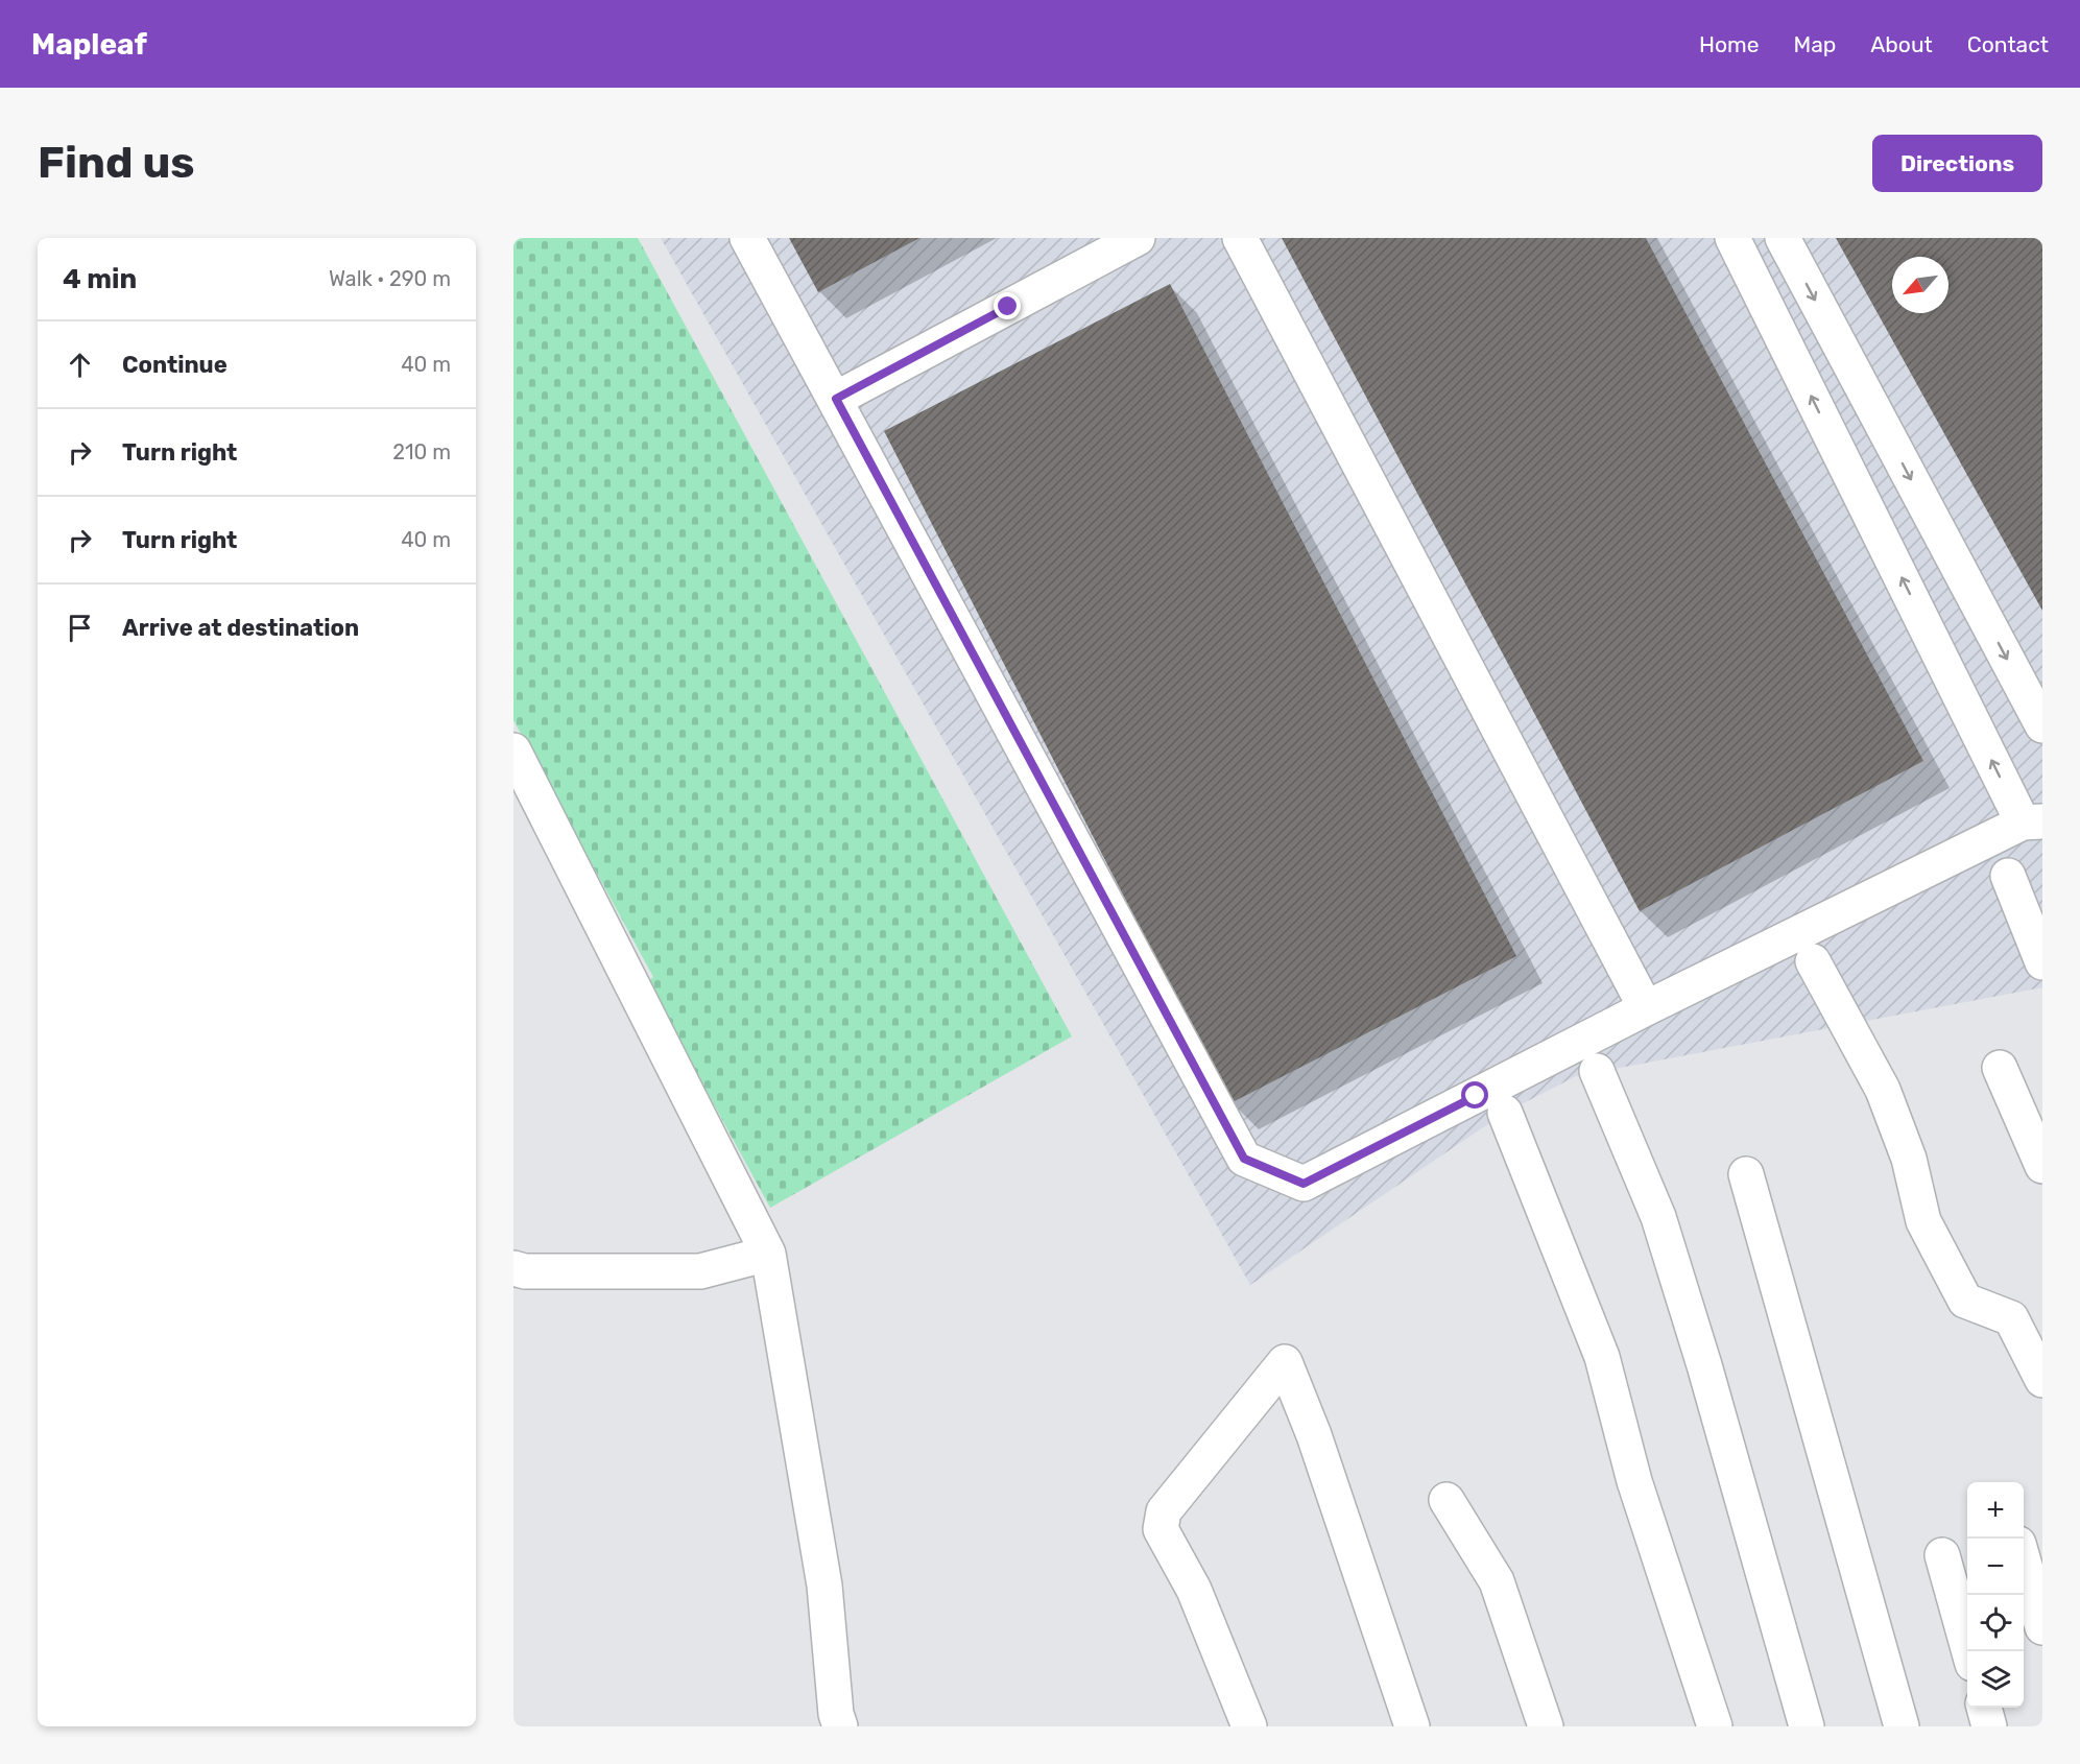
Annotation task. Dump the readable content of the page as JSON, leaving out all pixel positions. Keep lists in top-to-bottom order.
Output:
{
  "north": "bottom left",
  "page": {
    "header": "Mapleaf",
    "nav": [
      "Home",
      "Map",
      "About",
      "Contact"
    ],
    "buttons": "Directions",
    "title": "Find us",
    "heading": ["4 min", "Walk · 290 m"],
    "list": [
      ["Continue", "40 m"],
      ["Turn right", "210 m"],
      ["Turn right", "40 m"],
      "Arrive at destination"
    ],
    "map_buttons": ["+", "−"]
  }
}
